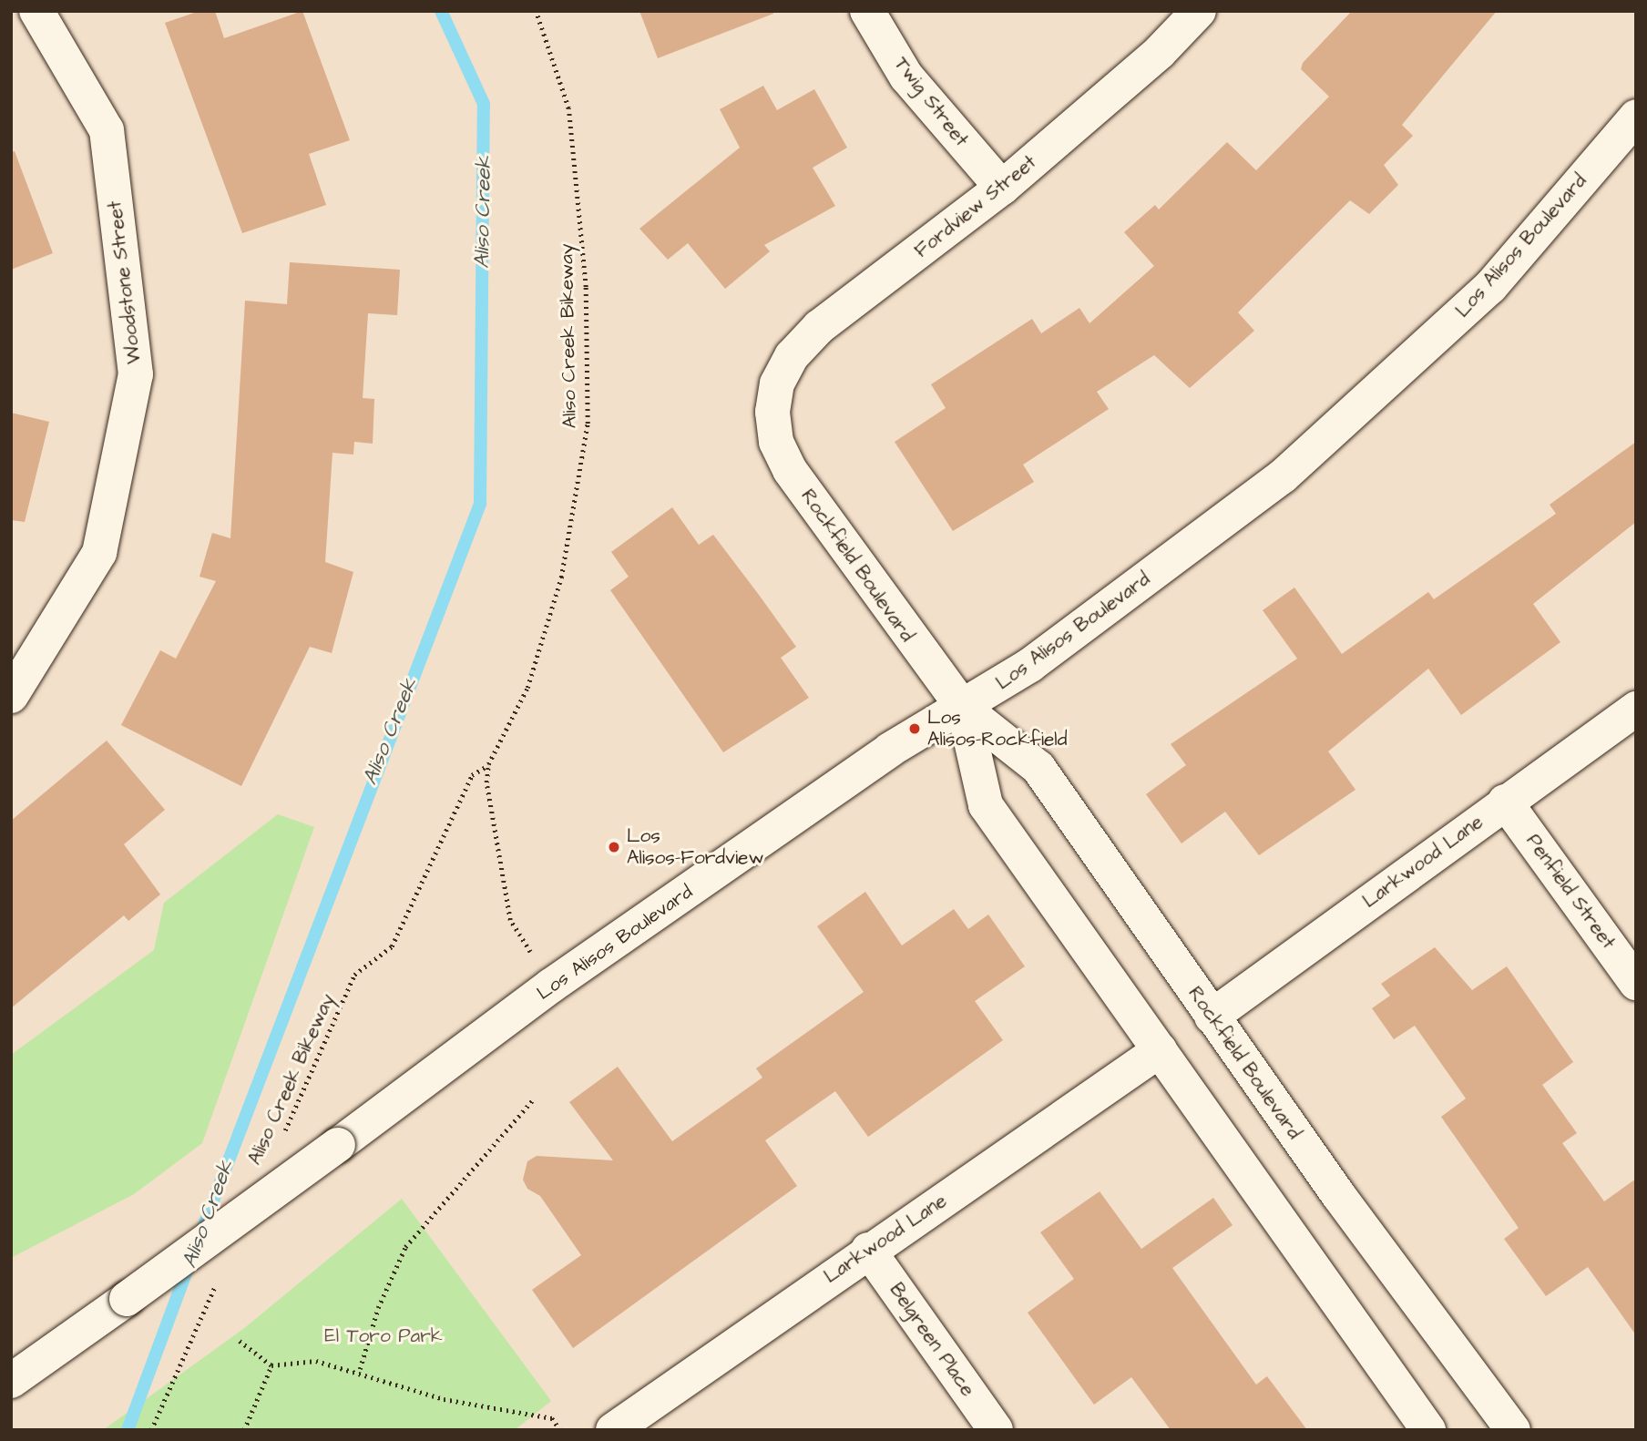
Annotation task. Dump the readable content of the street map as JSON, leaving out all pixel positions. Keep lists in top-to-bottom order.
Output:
{
  "streets": {
    "main road": [
      "Twig Street",
      "Fordview Street",
      "Los Alisos Boulevard",
      "Woodstone Street",
      "Rockfield Boulevard",
      "Larkwood Lane",
      "Penfield Street",
      "Belgreen Place"
    ],
    "path": ["Aliso Creek Bikeway"]
  },
  "crossings": [
    ["Twig Street", "Fordview Street"],
    ["Fordview Street", "Rockfield Boulevard"],
    ["Los Alisos Boulevard", "Rockfield Boulevard"],
    ["Rockfield Boulevard", "Larkwood Lane"],
    ["Larkwood Lane", "Penfield Street"],
    ["Larkwood Lane", "Belgreen Place"]
  ],
  "water": ["Aliso Creek"],
  "parks": ["El Toro Park"],
  "places": ["Los Alisos-Rockfield", "Los Alisos-Fordview"]
}
